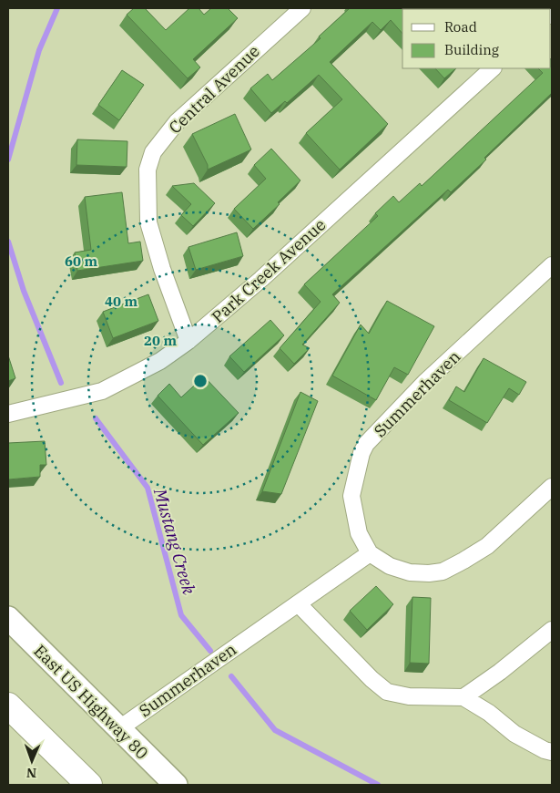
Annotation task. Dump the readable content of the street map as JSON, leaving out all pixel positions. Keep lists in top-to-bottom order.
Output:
{
  "streets": {
    "main road": ["East US Highway 80"],
    "street": ["Central Avenue", "Park Creek Avenue", "Summerhaven"]
  },
  "crossings": [
    ["Central Avenue", "Park Creek Avenue"],
    ["Summerhaven", "East US Highway 80"]
  ],
  "water": ["Mustang Creek"],
  "legend": ["Road", "Building"],
  "north": "bottom",
  "rings": ["60 m", "40 m", "20 m"]
}
